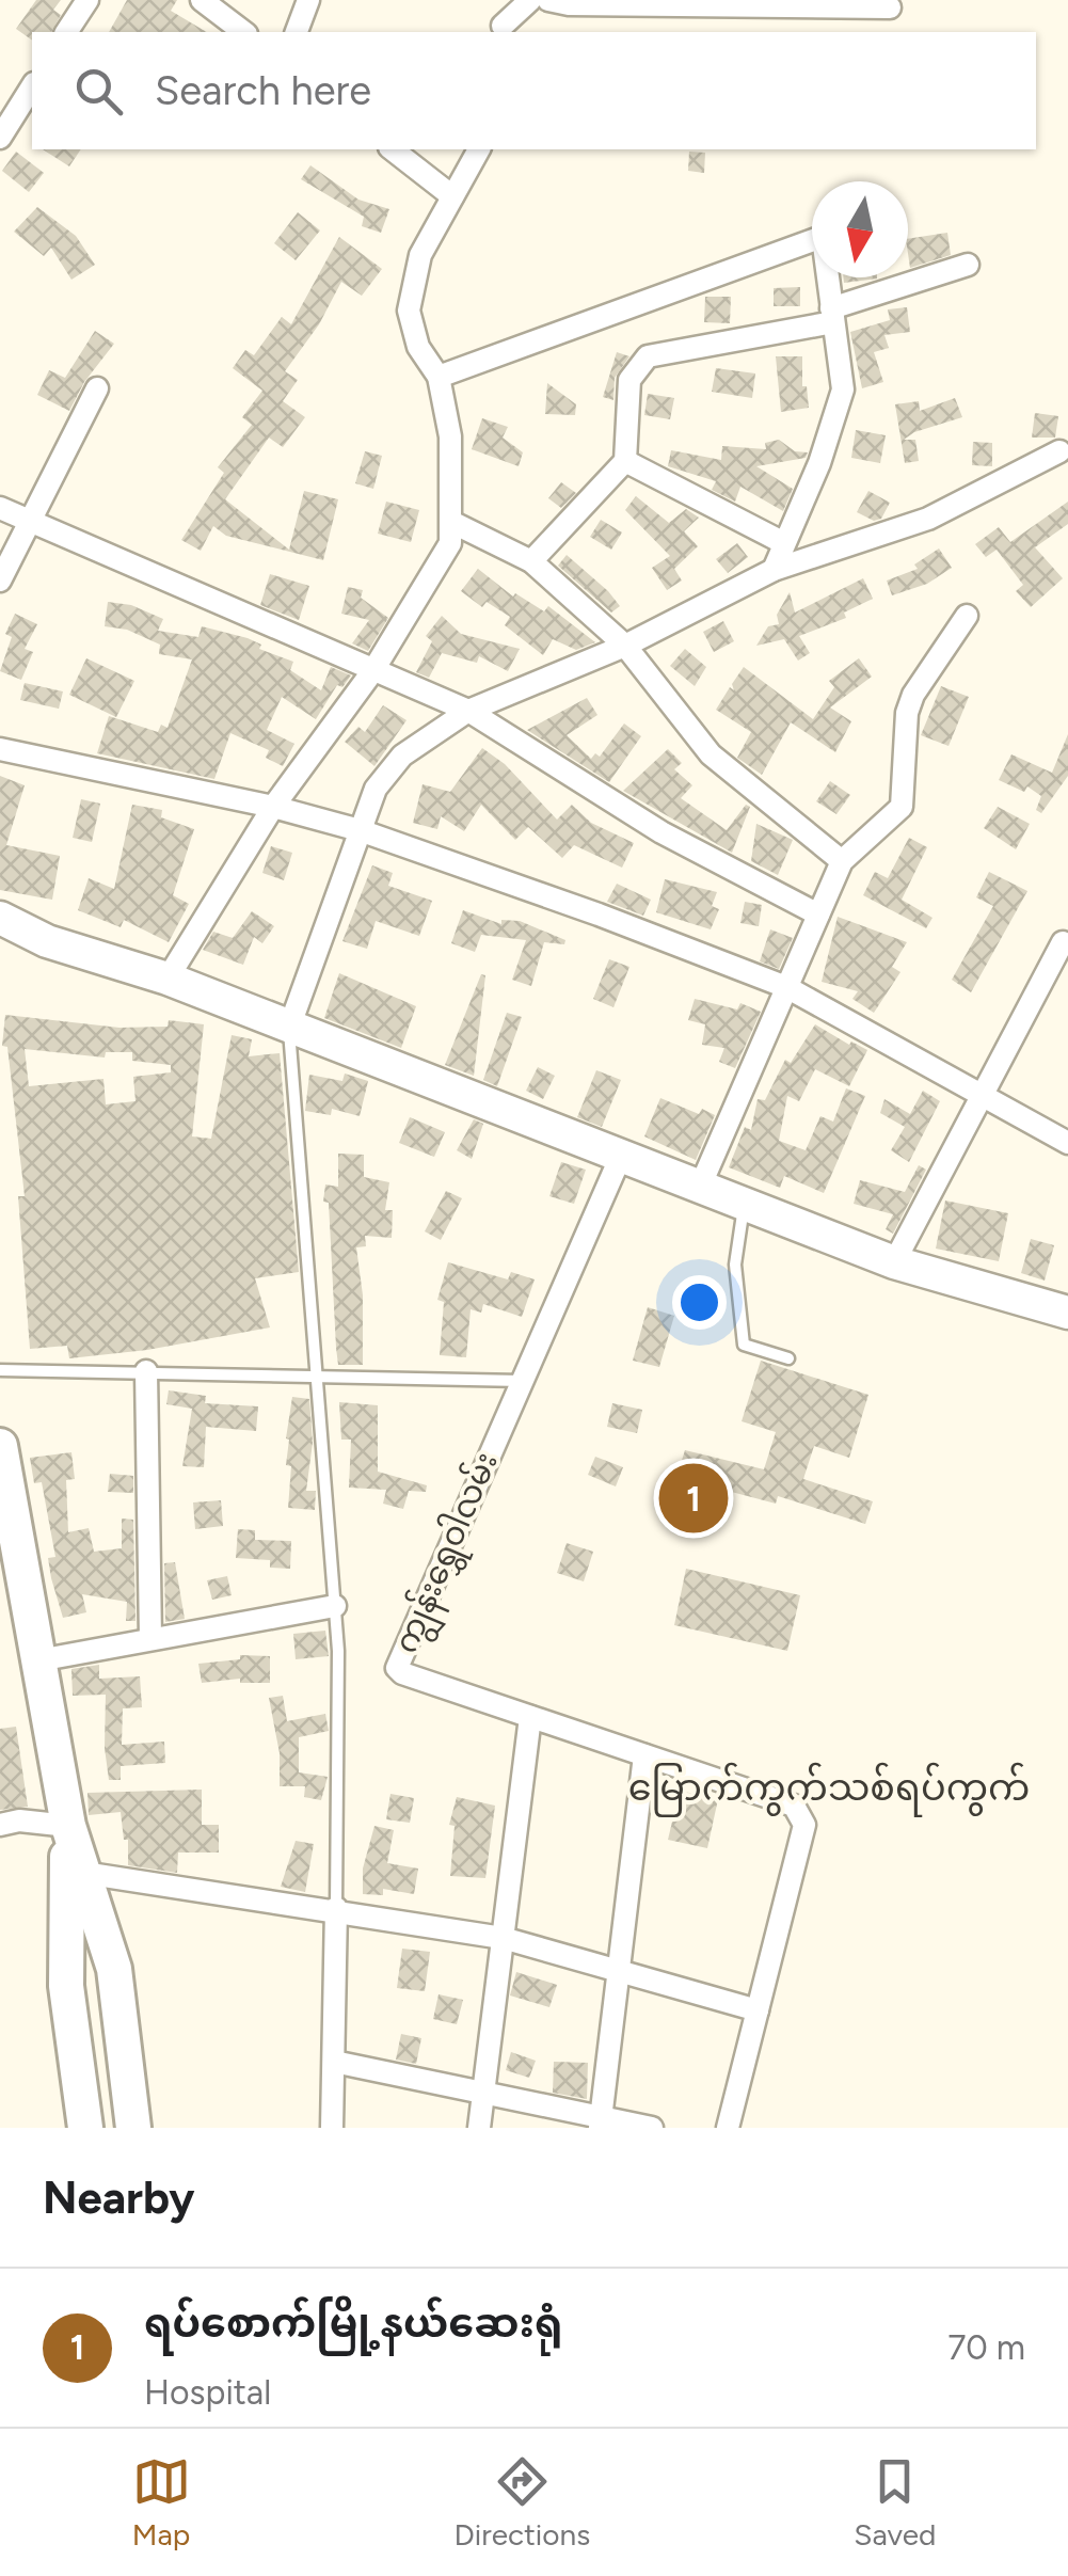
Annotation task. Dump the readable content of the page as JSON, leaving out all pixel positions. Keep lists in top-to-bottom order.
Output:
{
  "streets": {
    "street": ["ကျွန်းရွှေဝါလမ်း"]
  },
  "districts": ["မြောက်ကွက်သစ်ရပ်ကွက်"],
  "north": "bottom",
  "page": {
    "search": "Search here",
    "pins": "1",
    "heading": "Nearby",
    "list": [
      {
        "mark": "1",
        "name": "ရပ်စောက်မြို့နယ်ဆေးရုံ",
        "note": "Hospital",
        "value": "70 m"
      }
    ],
    "nav": ["Map", "Directions", "Saved"]
  }
}
